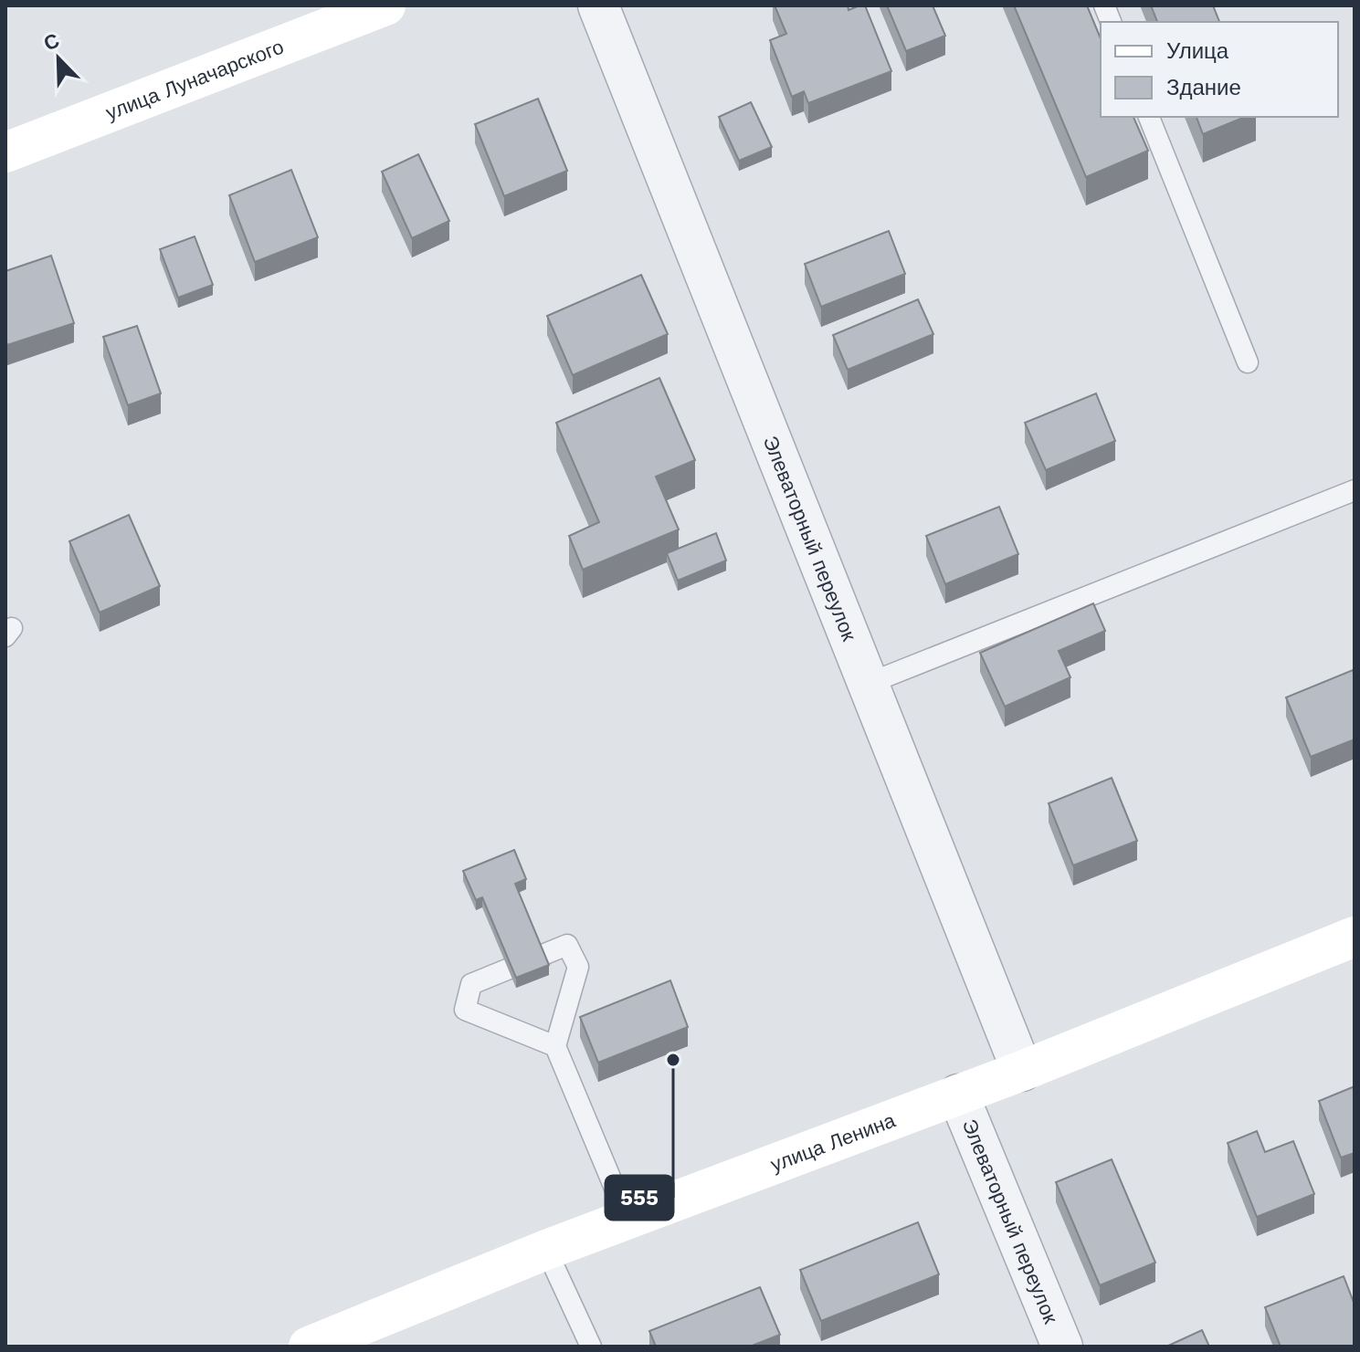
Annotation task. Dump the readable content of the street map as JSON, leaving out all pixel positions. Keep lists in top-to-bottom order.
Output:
{
  "streets": {
    "main road": ["улица Луначарского", "улица Ленина"],
    "street": ["Элеваторный переулок"]
  },
  "crossings": [
    ["Элеваторный переулок", "улица Ленина"]
  ],
  "places": ["555"],
  "legend": ["Улица", "Здание"],
  "north": "top left"
}
